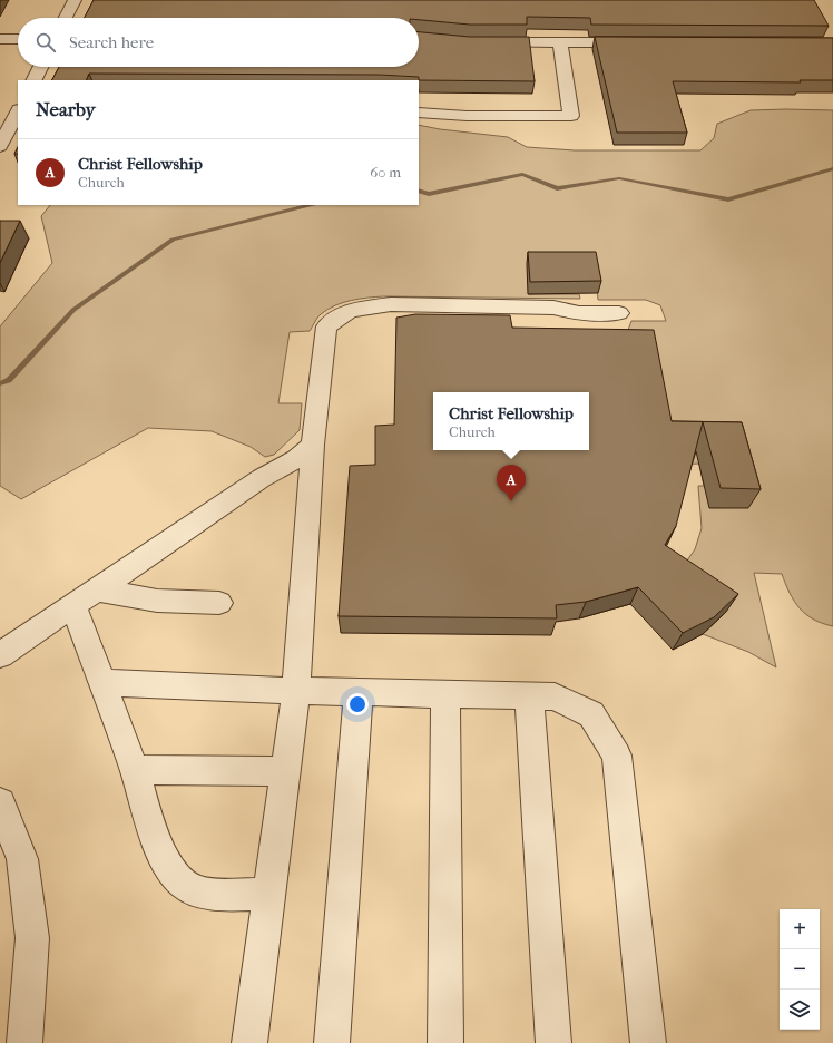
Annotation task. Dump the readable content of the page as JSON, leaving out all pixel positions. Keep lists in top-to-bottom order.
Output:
{
  "page": {
    "search": "Search here",
    "heading": "Nearby",
    "list": [
      {
        "mark": "A",
        "name": "Christ Fellowship",
        "note": "Church",
        "value": "60 m"
      }
    ],
    "popup": ["Christ Fellowship", "Church"],
    "pins": "A",
    "map_buttons": ["+", "−"]
  }
}
